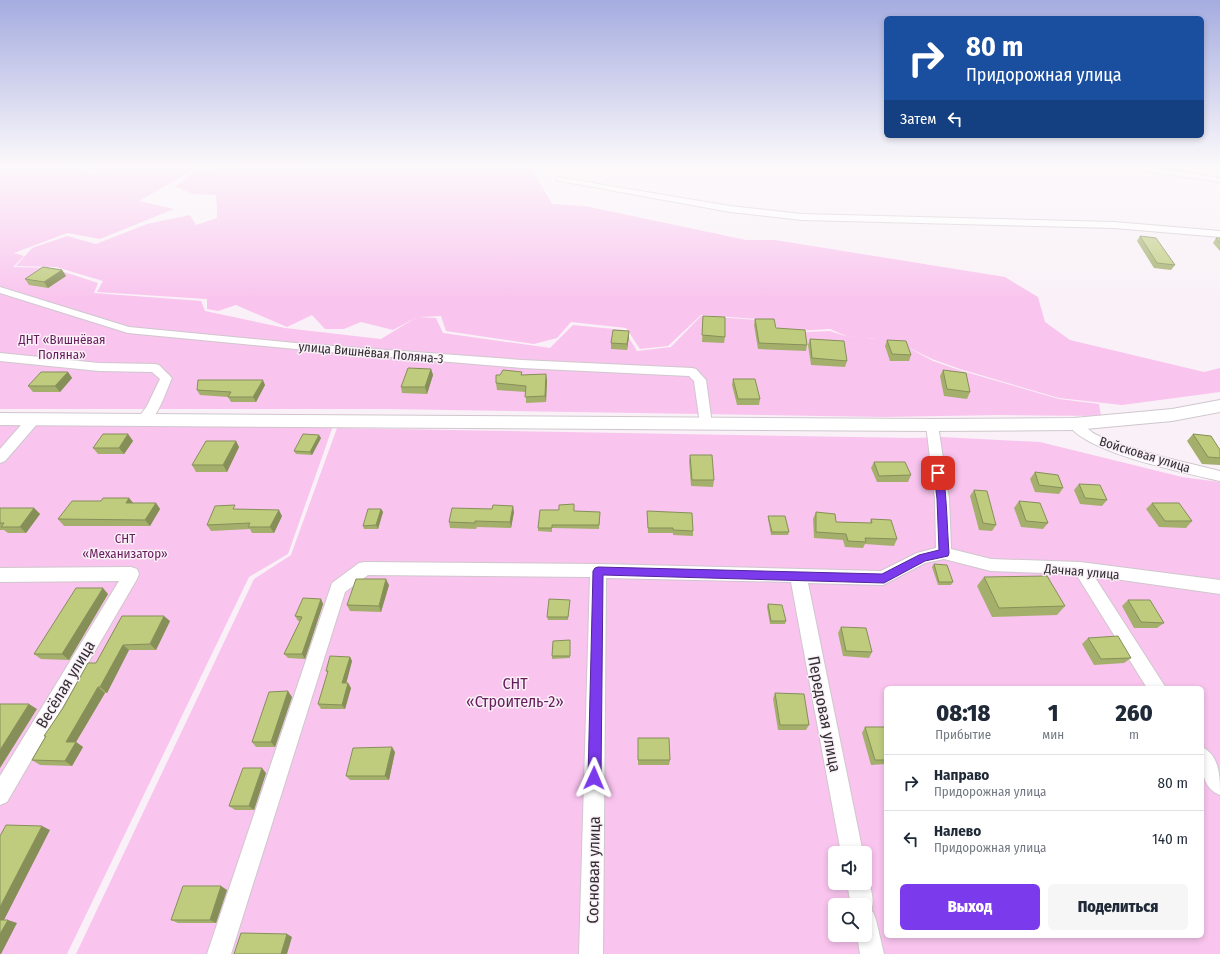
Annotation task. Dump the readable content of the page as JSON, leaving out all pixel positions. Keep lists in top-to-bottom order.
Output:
{
  "streets": {
    "street": [
      "улица Вишнёвая Поляна-3",
      "Войсковая улица",
      "Дачная улица",
      "Весёлая улица",
      "Передовая улица",
      "Сосновая улица"
    ]
  },
  "parks": ["ДНТ «Вишнёвая Поляна»", "СНТ «Механизатор»", "СНТ «Строитель-2»"],
  "page": {
    "turn": ["80 m", "Придорожная улица"],
    "then": "Затем",
    "eta": [
      "08:18",
      "Прибытие",
      "1",
      "мин",
      "260",
      "m"
    ],
    "list": [
      {
        "name": "Направо",
        "note": "Придорожная улица",
        "value": "80 m"
      },
      {
        "name": "Налево",
        "note": "Придорожная улица",
        "value": "140 m"
      }
    ],
    "buttons": ["Выход", "Поделиться"]
  }
}
